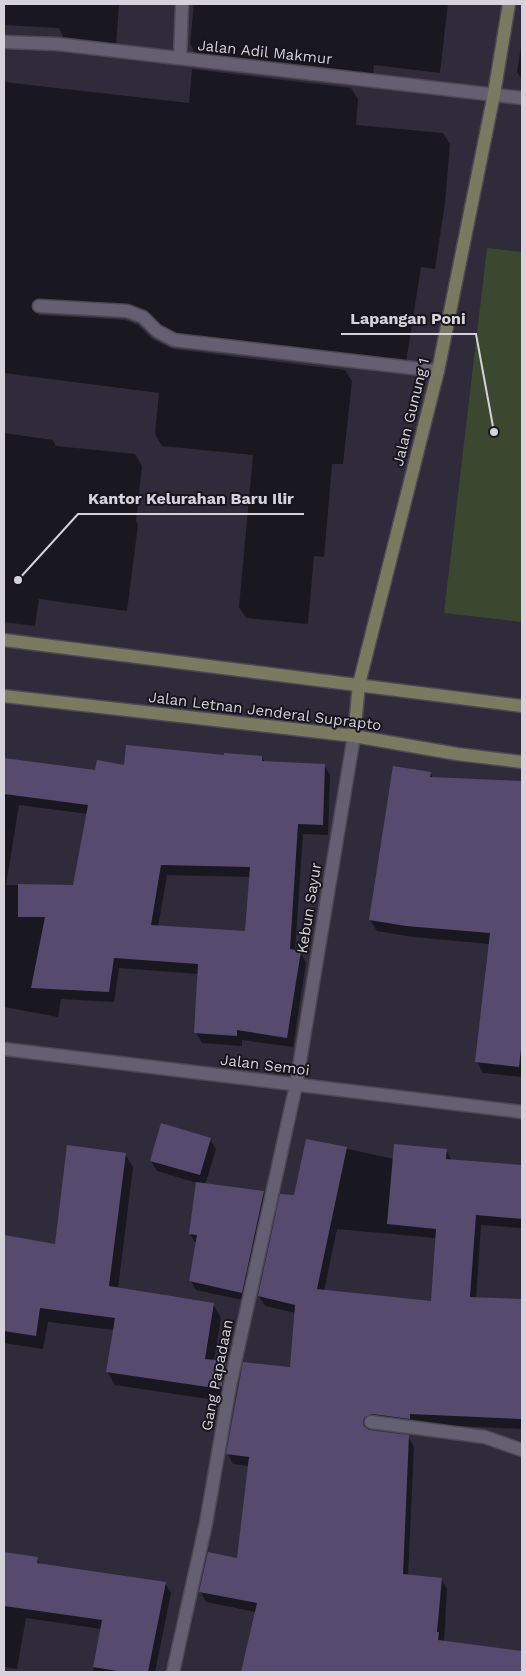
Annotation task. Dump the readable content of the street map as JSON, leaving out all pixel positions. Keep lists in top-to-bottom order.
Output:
{
  "streets": {
    "main road": ["Jalan Gunung 1", "Jalan Letnan Jenderal Suprapto"],
    "street": [
      "Jalan Adil Makmur",
      "Kebun Sayur",
      "Jalan Semoi",
      "Gang Papadaan"
    ]
  },
  "crossings": [
    ["Jalan Adil Makmur", "Jalan Gunung 1"],
    ["Jalan Gunung 1", "Jalan Letnan Jenderal Suprapto"],
    ["Jalan Gunung 1", "Kebun Sayur"],
    ["Jalan Letnan Jenderal Suprapto", "Kebun Sayur"],
    ["Kebun Sayur", "Jalan Semoi"],
    ["Kebun Sayur", "Gang Papadaan"],
    ["Jalan Semoi", "Gang Papadaan"]
  ],
  "places": ["Lapangan Poni", "Kantor Kelurahan Baru Ilir"]
}
